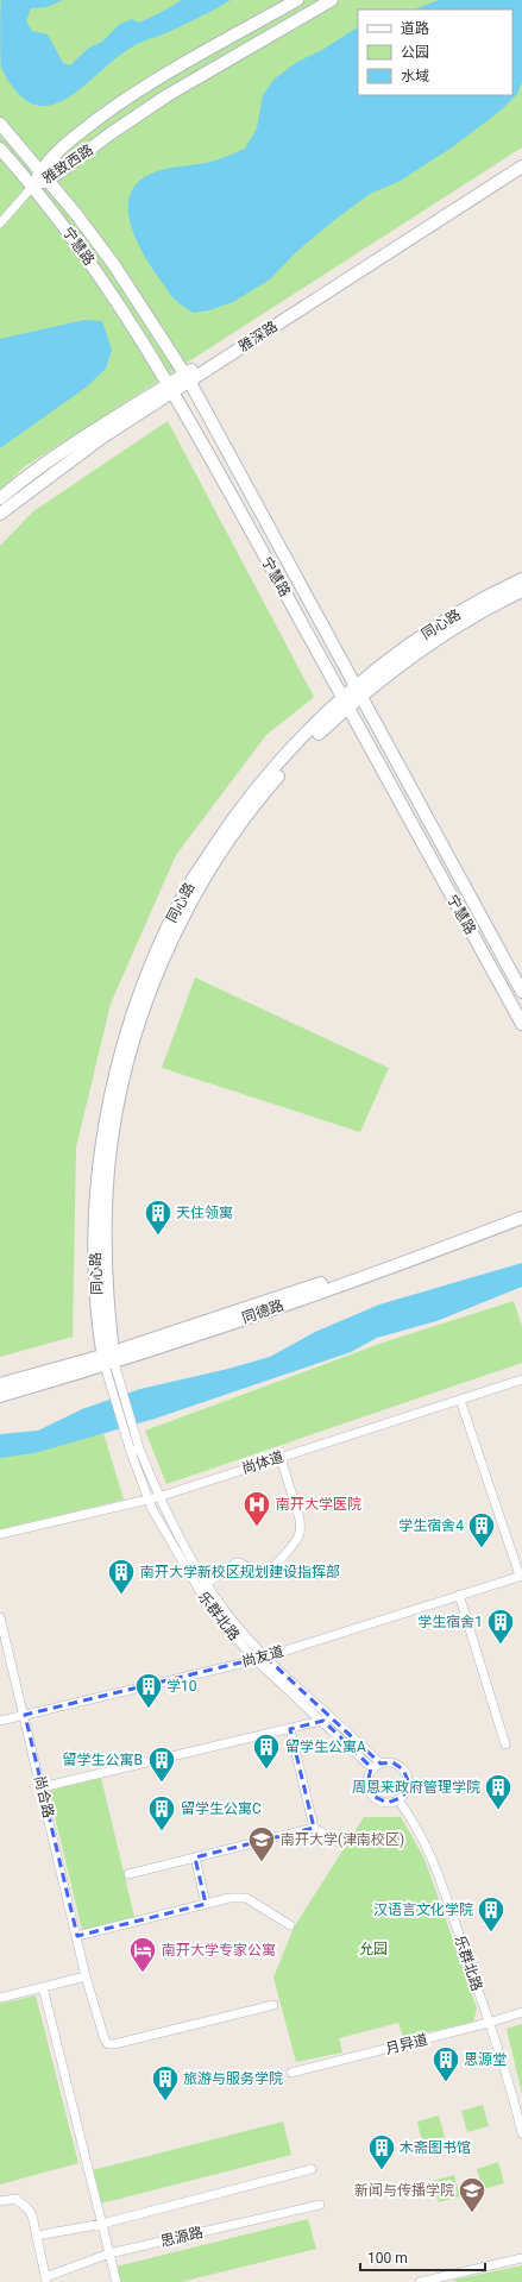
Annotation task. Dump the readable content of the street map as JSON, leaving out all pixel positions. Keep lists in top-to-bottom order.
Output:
{
  "streets": {
    "main road": [
      "雅致西路",
      "宁慧路",
      "雅深路",
      "同心路",
      "同德路"
    ],
    "street": [
      "尚体道",
      "乐群北路",
      "尚友道",
      "尚合路",
      "月异道",
      "思源路"
    ]
  },
  "crossings": [
    ["雅致西路", "宁慧路"],
    ["宁慧路", "雅深路"],
    ["宁慧路", "同心路"],
    ["同心路", "同德路"],
    ["尚体道", "乐群北路"],
    ["乐群北路", "尚友道"],
    ["乐群北路", "月异道"],
    ["尚友道", "尚合路"]
  ],
  "parks": ["允园"],
  "places": {
    "building": [
      "天住领寓",
      "学生宿舍4",
      "南开大学新校区规划建设指挥部",
      "学生宿舍1",
      "学10",
      "留学生公寓A",
      "留学生公寓B",
      "周恩来政府管理学院",
      "留学生公寓C",
      "汉语言文化学院",
      "思源堂",
      "旅游与服务学院",
      "木斋图书馆"
    ],
    "hospital": ["南开大学医院"],
    "school or university": ["南开大学(津南校区)", "新闻与传播学院"],
    "hotel": ["南开大学专家公寓"]
  },
  "legend": ["道路", "公园", "水域"],
  "scale_bar": "100 m"
}
